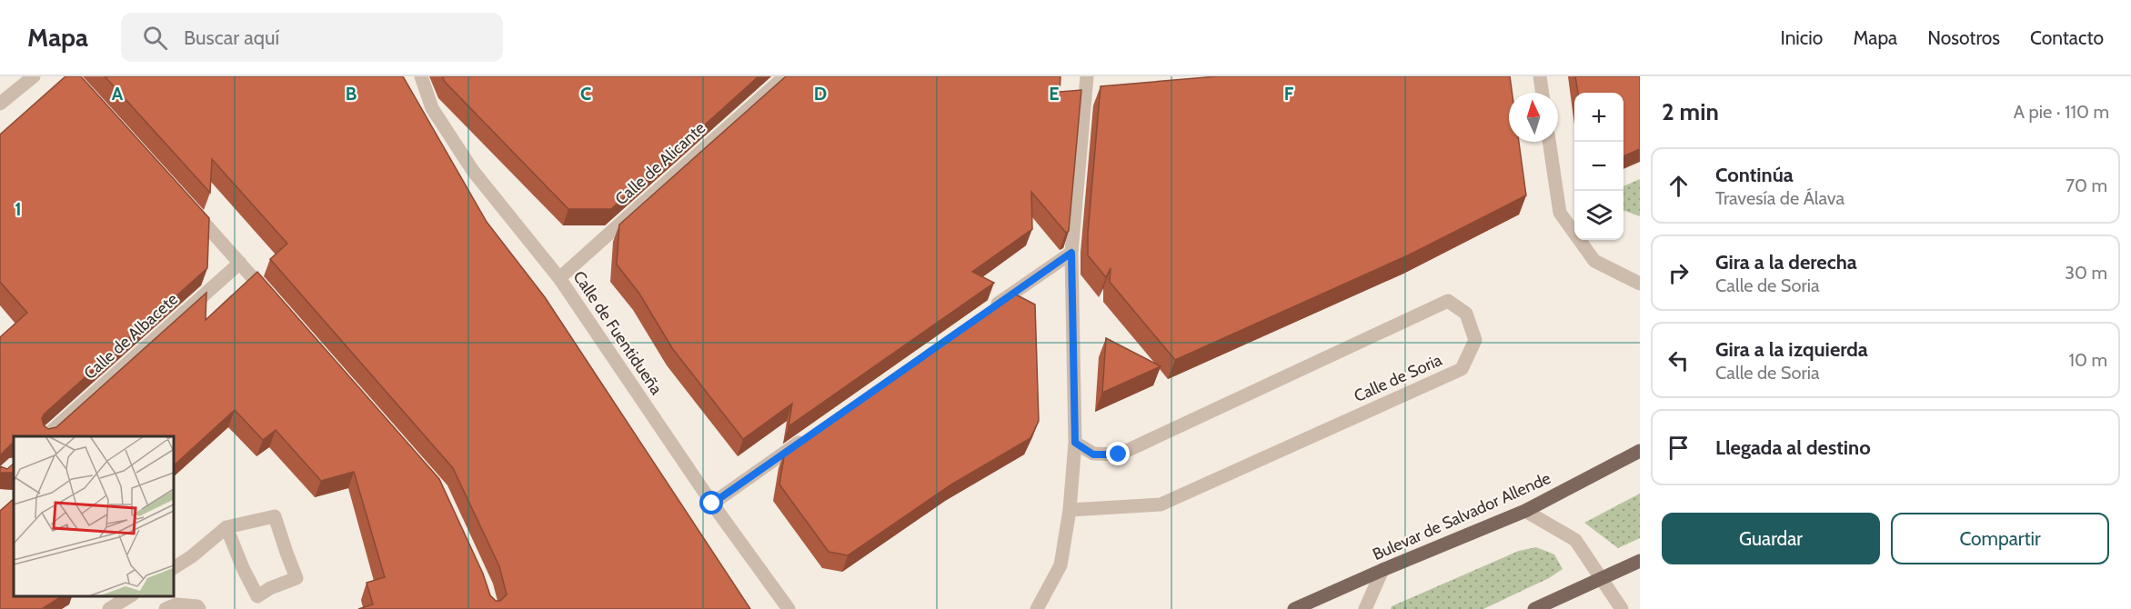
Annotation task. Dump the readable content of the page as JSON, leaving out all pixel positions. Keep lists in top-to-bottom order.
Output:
{
  "streets": {
    "main road": ["Bulevar de Salvador Allende"],
    "street": [
      "Calle de Alicante",
      "Calle de Fuentidueña",
      "Calle de Albacete",
      "Calle de Soria"
    ]
  },
  "crossings": [
    ["Calle de Alicante", "Calle de Fuentidueña"]
  ],
  "north": "top",
  "page": {
    "header": "Mapa",
    "search": "Buscar aquí",
    "nav": [
      "Inicio",
      "Mapa",
      "Nosotros",
      "Contacto"
    ],
    "heading": ["2 min", "A pie · 110 m"],
    "map_buttons": ["+", "−"],
    "list": [
      ["Continúa", "Travesía de Álava", "70 m"],
      ["Gira a la derecha", "Calle de Soria", "30 m"],
      ["Gira a la izquierda", "Calle de Soria", "10 m"],
      "Llegada al destino"
    ],
    "buttons": ["Guardar", "Compartir"]
  },
  "grid": {
    "columns": [
      "A",
      "B",
      "C",
      "D",
      "E",
      "F"
    ],
    "rows": ["1"]
  }
}
